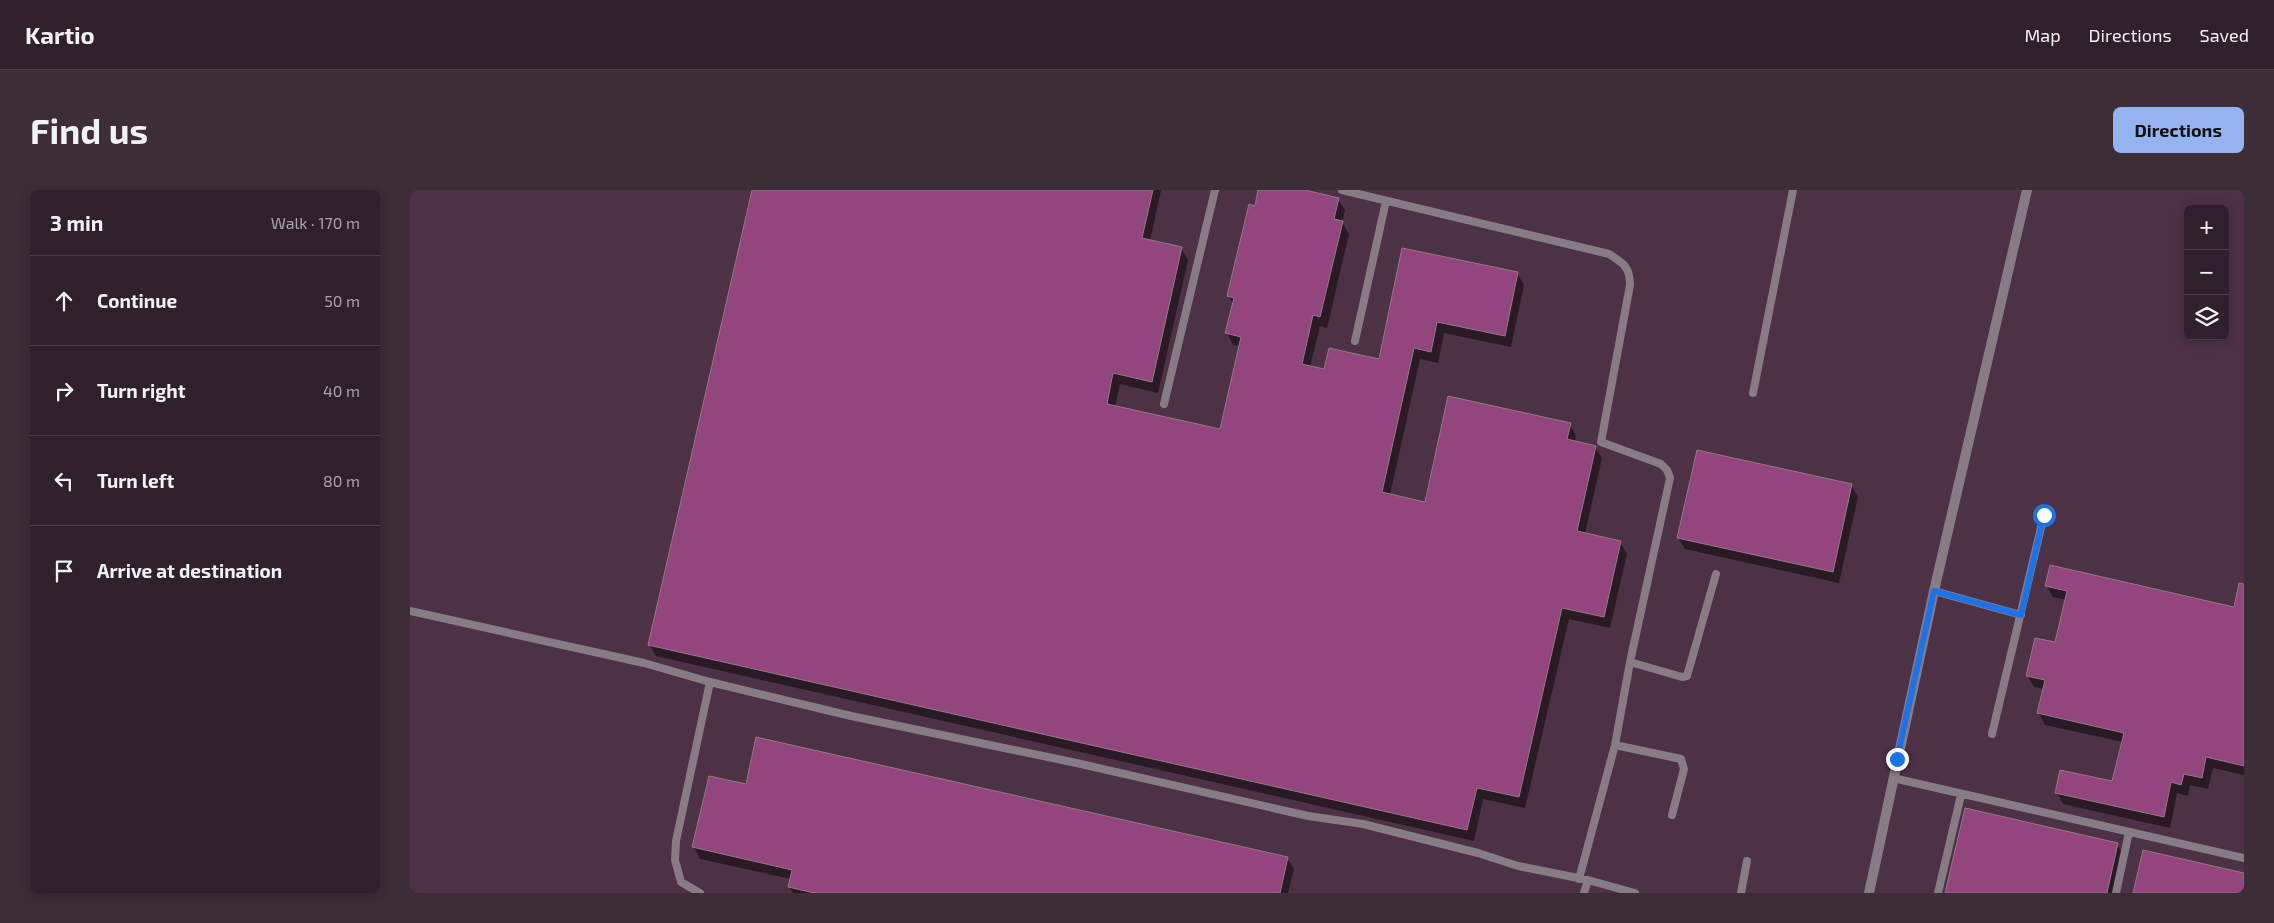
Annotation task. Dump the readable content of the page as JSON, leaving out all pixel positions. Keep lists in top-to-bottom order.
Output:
{
  "page": {
    "header": "Kartio",
    "nav": ["Map", "Directions", "Saved"],
    "buttons": "Directions",
    "title": "Find us",
    "heading": ["3 min", "Walk · 170 m"],
    "map_buttons": ["+", "−"],
    "list": [
      ["Continue", "50 m"],
      ["Turn right", "40 m"],
      ["Turn left", "80 m"],
      "Arrive at destination"
    ]
  }
}
